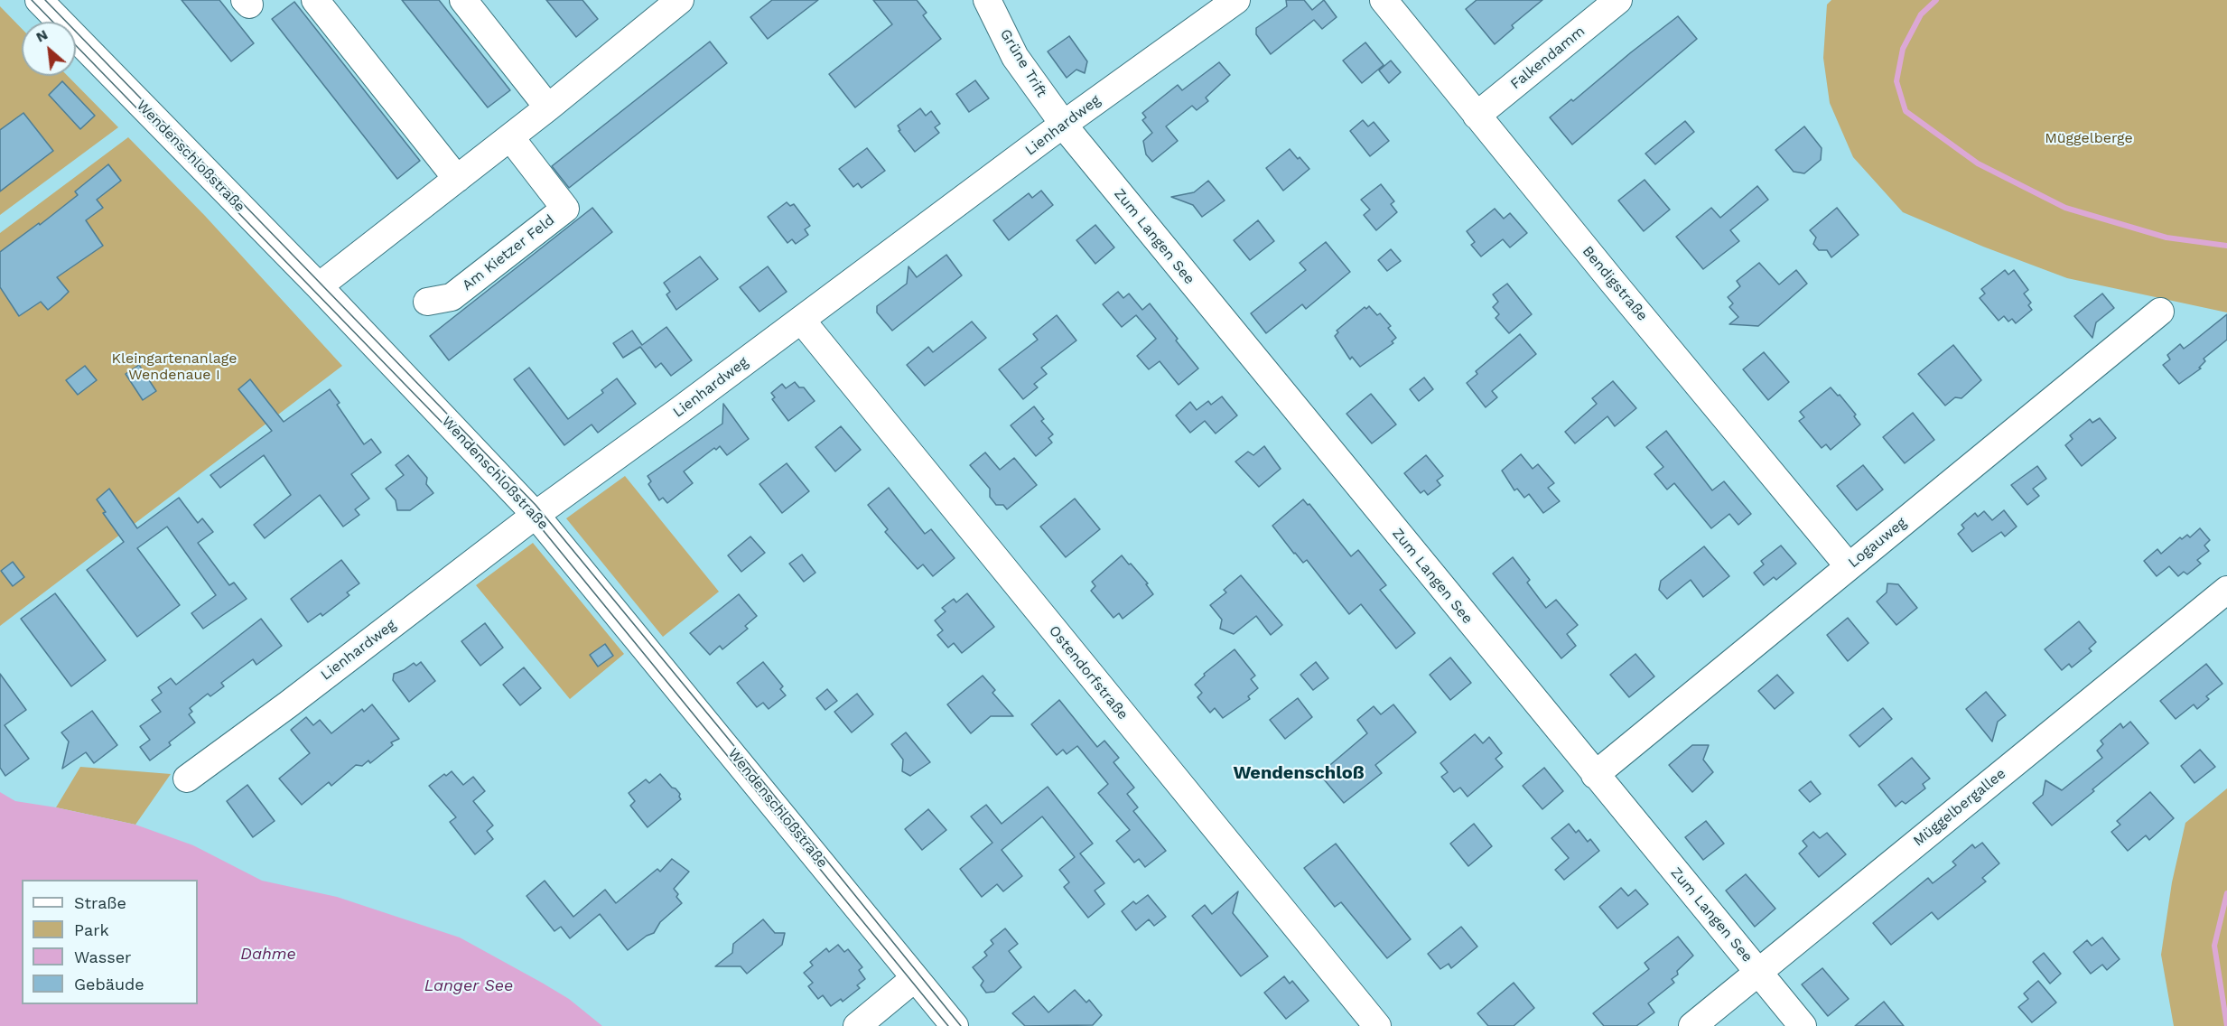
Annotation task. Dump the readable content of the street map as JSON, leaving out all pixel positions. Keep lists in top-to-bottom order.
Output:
{
  "streets": {
    "street": [
      "Falkendamm",
      "Grüne Trift",
      "Lienhardweg",
      "Wendenschloßstraße",
      "Zum Langen See",
      "Am Kietzer Feld",
      "Bendigstraße",
      "Logauweg",
      "Ostendorfstraße",
      "Müggelbergallee"
    ]
  },
  "crossings": [
    ["Falkendamm", "Bendigstraße"],
    ["Grüne Trift", "Lienhardweg"],
    ["Grüne Trift", "Zum Langen See"],
    ["Lienhardweg", "Wendenschloßstraße"],
    ["Lienhardweg", "Zum Langen See"],
    ["Lienhardweg", "Ostendorfstraße"],
    ["Zum Langen See", "Logauweg"],
    ["Zum Langen See", "Müggelbergallee"],
    ["Bendigstraße", "Logauweg"]
  ],
  "districts": ["Wendenschloß"],
  "water": ["Dahme", "Langer See"],
  "parks": ["Müggelberge", "Kleingartenanlage Wendenaue I"],
  "legend": [
    "Straße",
    "Park",
    "Wasser",
    "Gebäude"
  ],
  "north": "top left"
}
